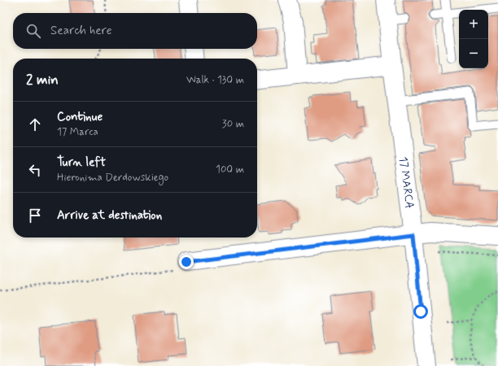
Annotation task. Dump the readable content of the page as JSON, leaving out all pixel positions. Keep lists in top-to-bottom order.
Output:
{
  "streets": {
    "street": ["17 MARCA"]
  },
  "page": {
    "map_buttons": ["+", "−"],
    "search": "Search here",
    "heading": ["2 min", "Walk · 130 m"],
    "list": [
      ["Continue", "17 Marca", "30 m"],
      ["Turn left", "Hieronima Derdowskiego", "100 m"],
      "Arrive at destination"
    ]
  }
}
